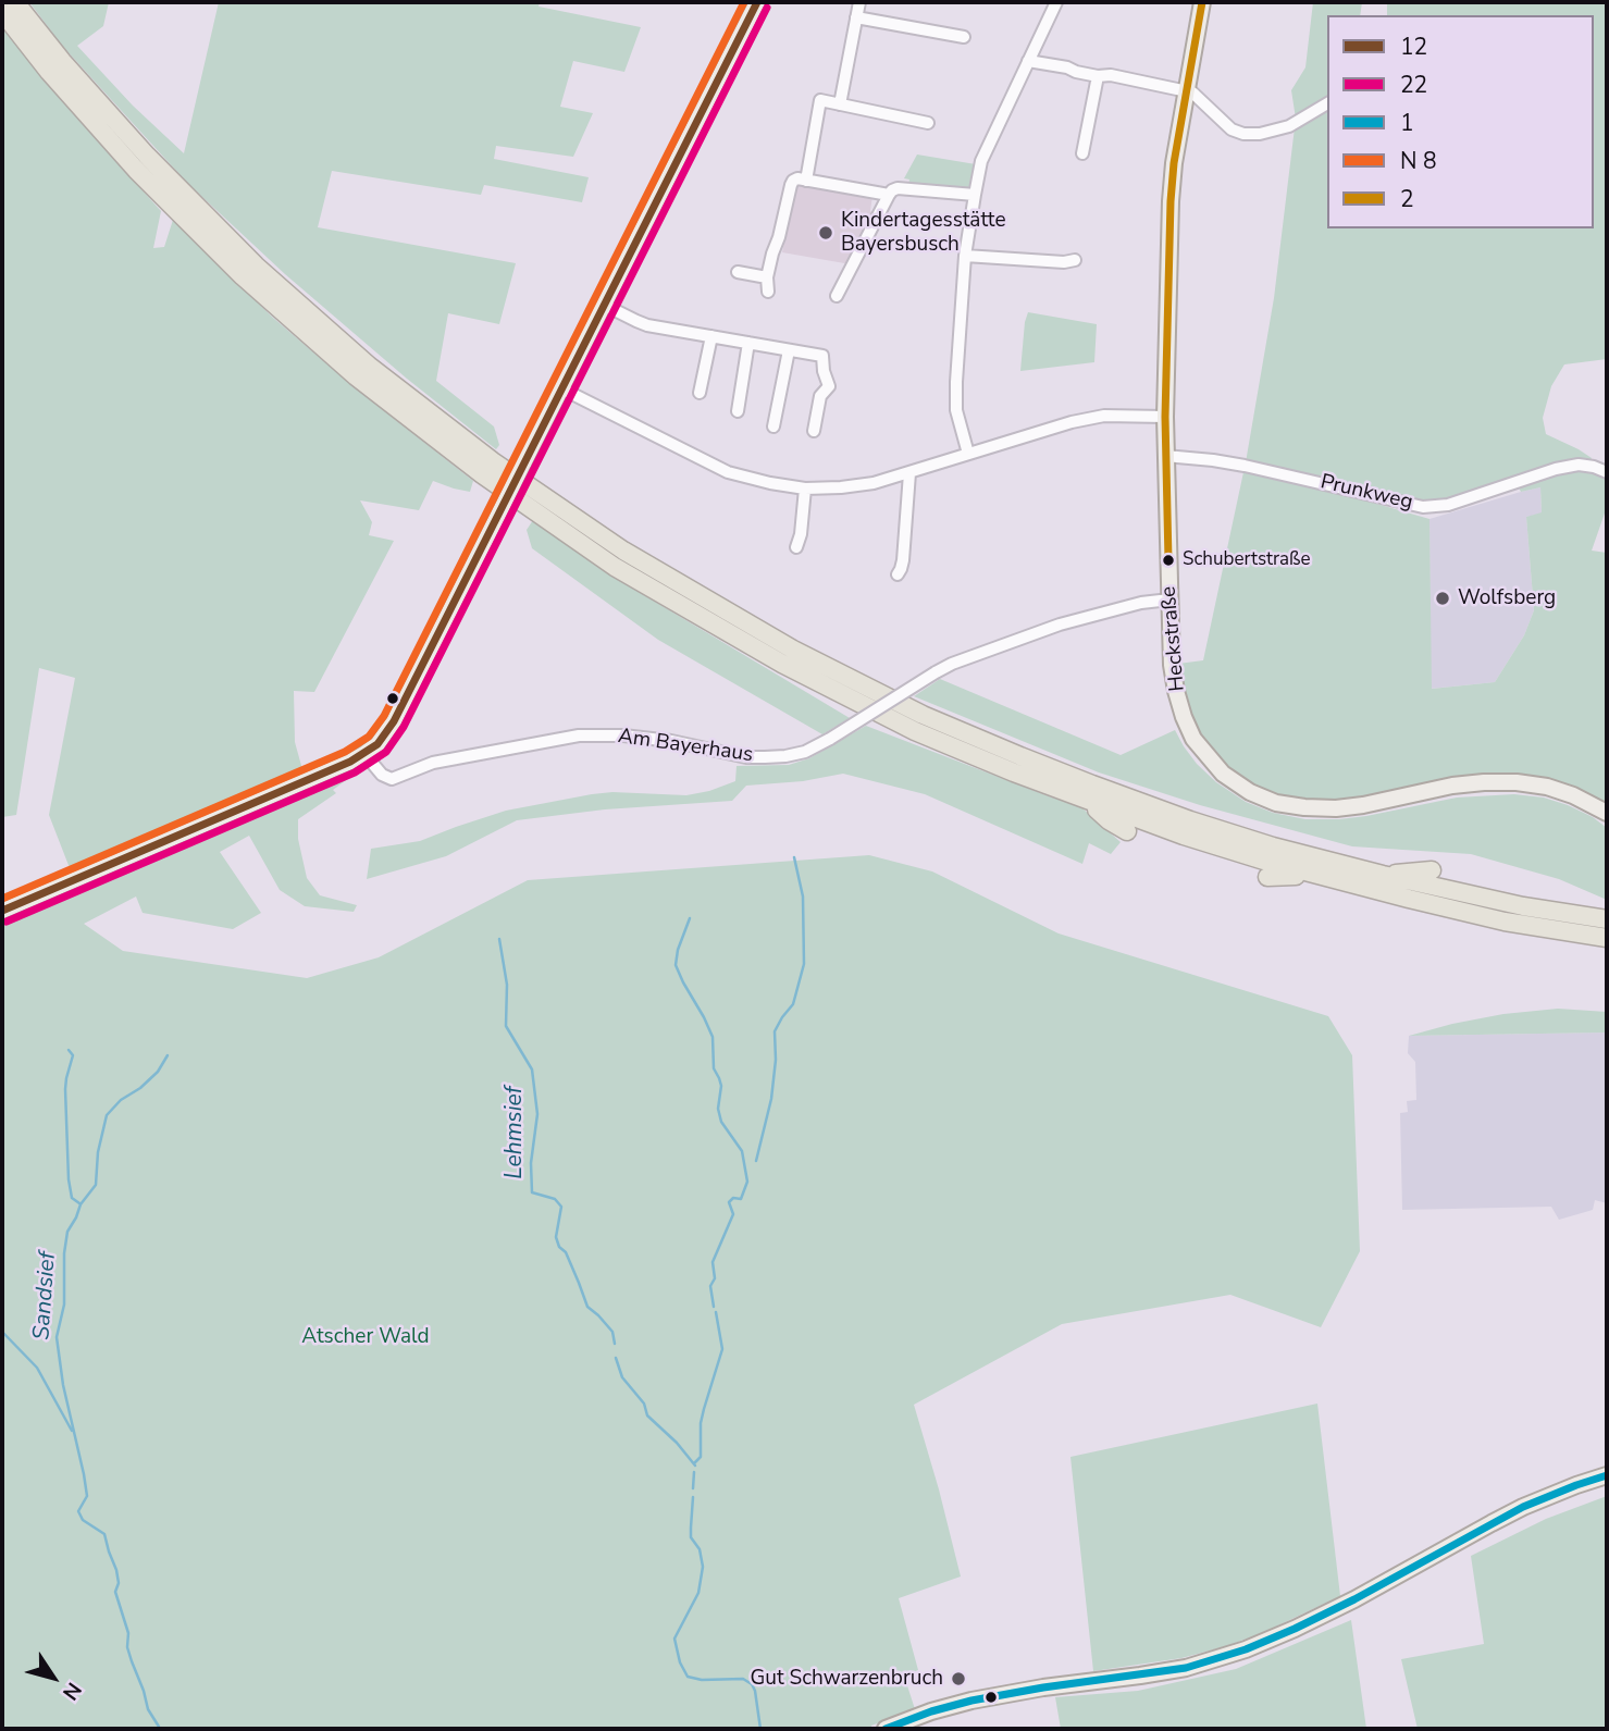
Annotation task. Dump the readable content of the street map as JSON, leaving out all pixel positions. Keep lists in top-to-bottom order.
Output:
{
  "streets": {
    "main road": ["Heckstraße"],
    "street": ["Prunkweg", "Am Bayerhaus"]
  },
  "crossings": [
    ["Prunkweg", "Heckstraße"],
    ["Heckstraße", "Am Bayerhaus"]
  ],
  "water": ["Lehmsief", "Sandsief"],
  "parks": ["Atscher Wald"],
  "places": [
    "Kindertagesstätte Bayersbusch",
    "Schubertstraße",
    "Wolfsberg",
    "Gut Schwarzenbruch"
  ],
  "lines": [
    "transit line 12",
    "transit line 2",
    "transit line 22",
    "transit line 1"
  ],
  "legend": [
    "12",
    "22",
    "1",
    "N 8",
    "2"
  ],
  "north": "bottom right"
}
